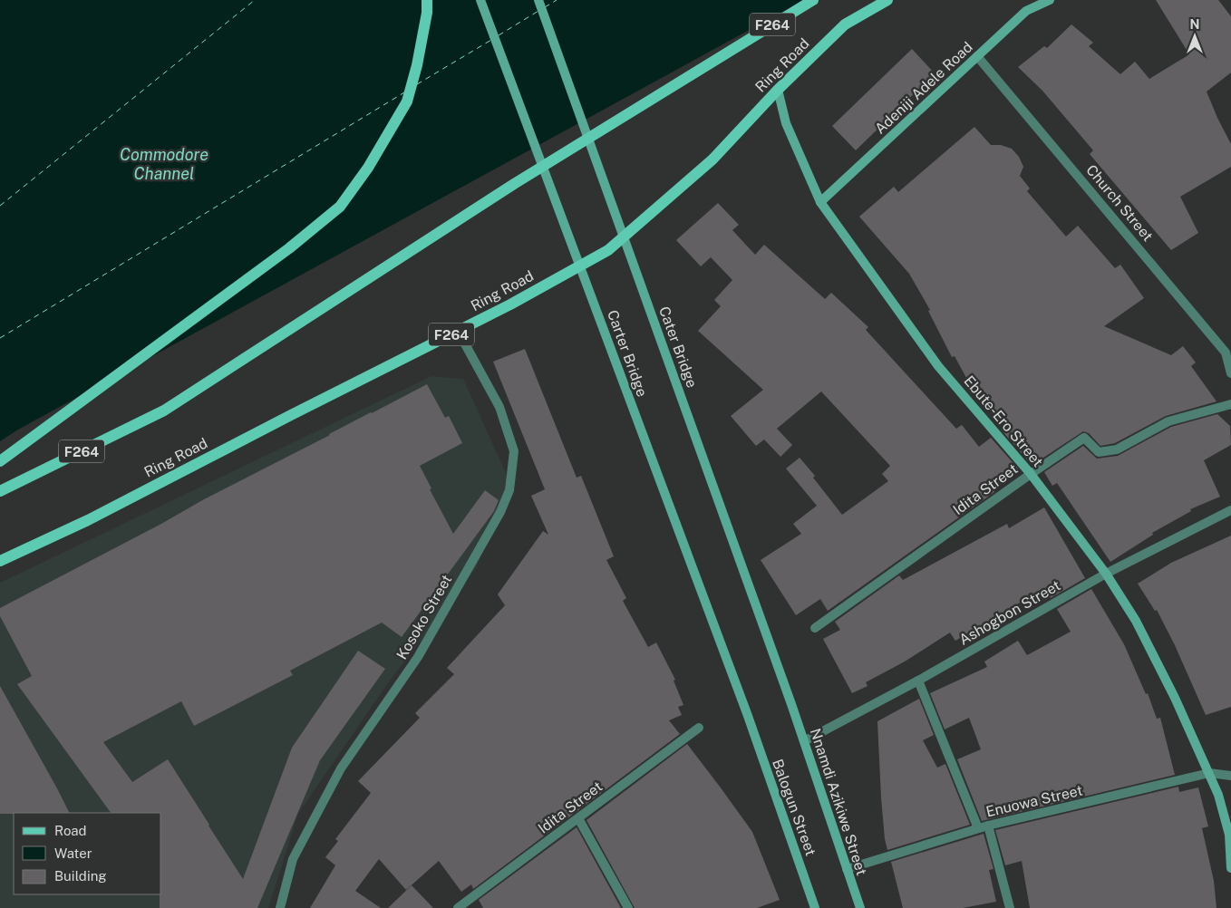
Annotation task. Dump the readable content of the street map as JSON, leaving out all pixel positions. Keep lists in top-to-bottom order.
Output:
{
  "streets": {
    "main road": [
      "F264",
      "Ring Road",
      "Adeniji Adele Road",
      "Cater Bridge",
      "Carter Bridge",
      "Ebute-Ero Street",
      "Nnamdi Azikiwe Street",
      "Balogun Street"
    ],
    "street": [
      "Church Street",
      "Idita Street",
      "Ashogbon Street",
      "Kosoko Street",
      "Enuowa Street"
    ]
  },
  "crossings": [
    ["Ring Road", "Ebute-Ero Street"],
    ["Ring Road", "Kosoko Street"],
    ["Adeniji Adele Road", "Church Street"],
    ["Adeniji Adele Road", "Ebute-Ero Street"],
    ["Cater Bridge", "Nnamdi Azikiwe Street"],
    ["Carter Bridge", "Balogun Street"],
    ["Ebute-Ero Street", "Idita Street"],
    ["Ebute-Ero Street", "Ashogbon Street"],
    ["Ebute-Ero Street", "Enuowa Street"],
    ["Ashogbon Street", "Nnamdi Azikiwe Street"],
    ["Enuowa Street", "Nnamdi Azikiwe Street"]
  ],
  "water": ["Commodore Channel"],
  "legend": ["Road", "Water", "Building"],
  "north": "top"
}
